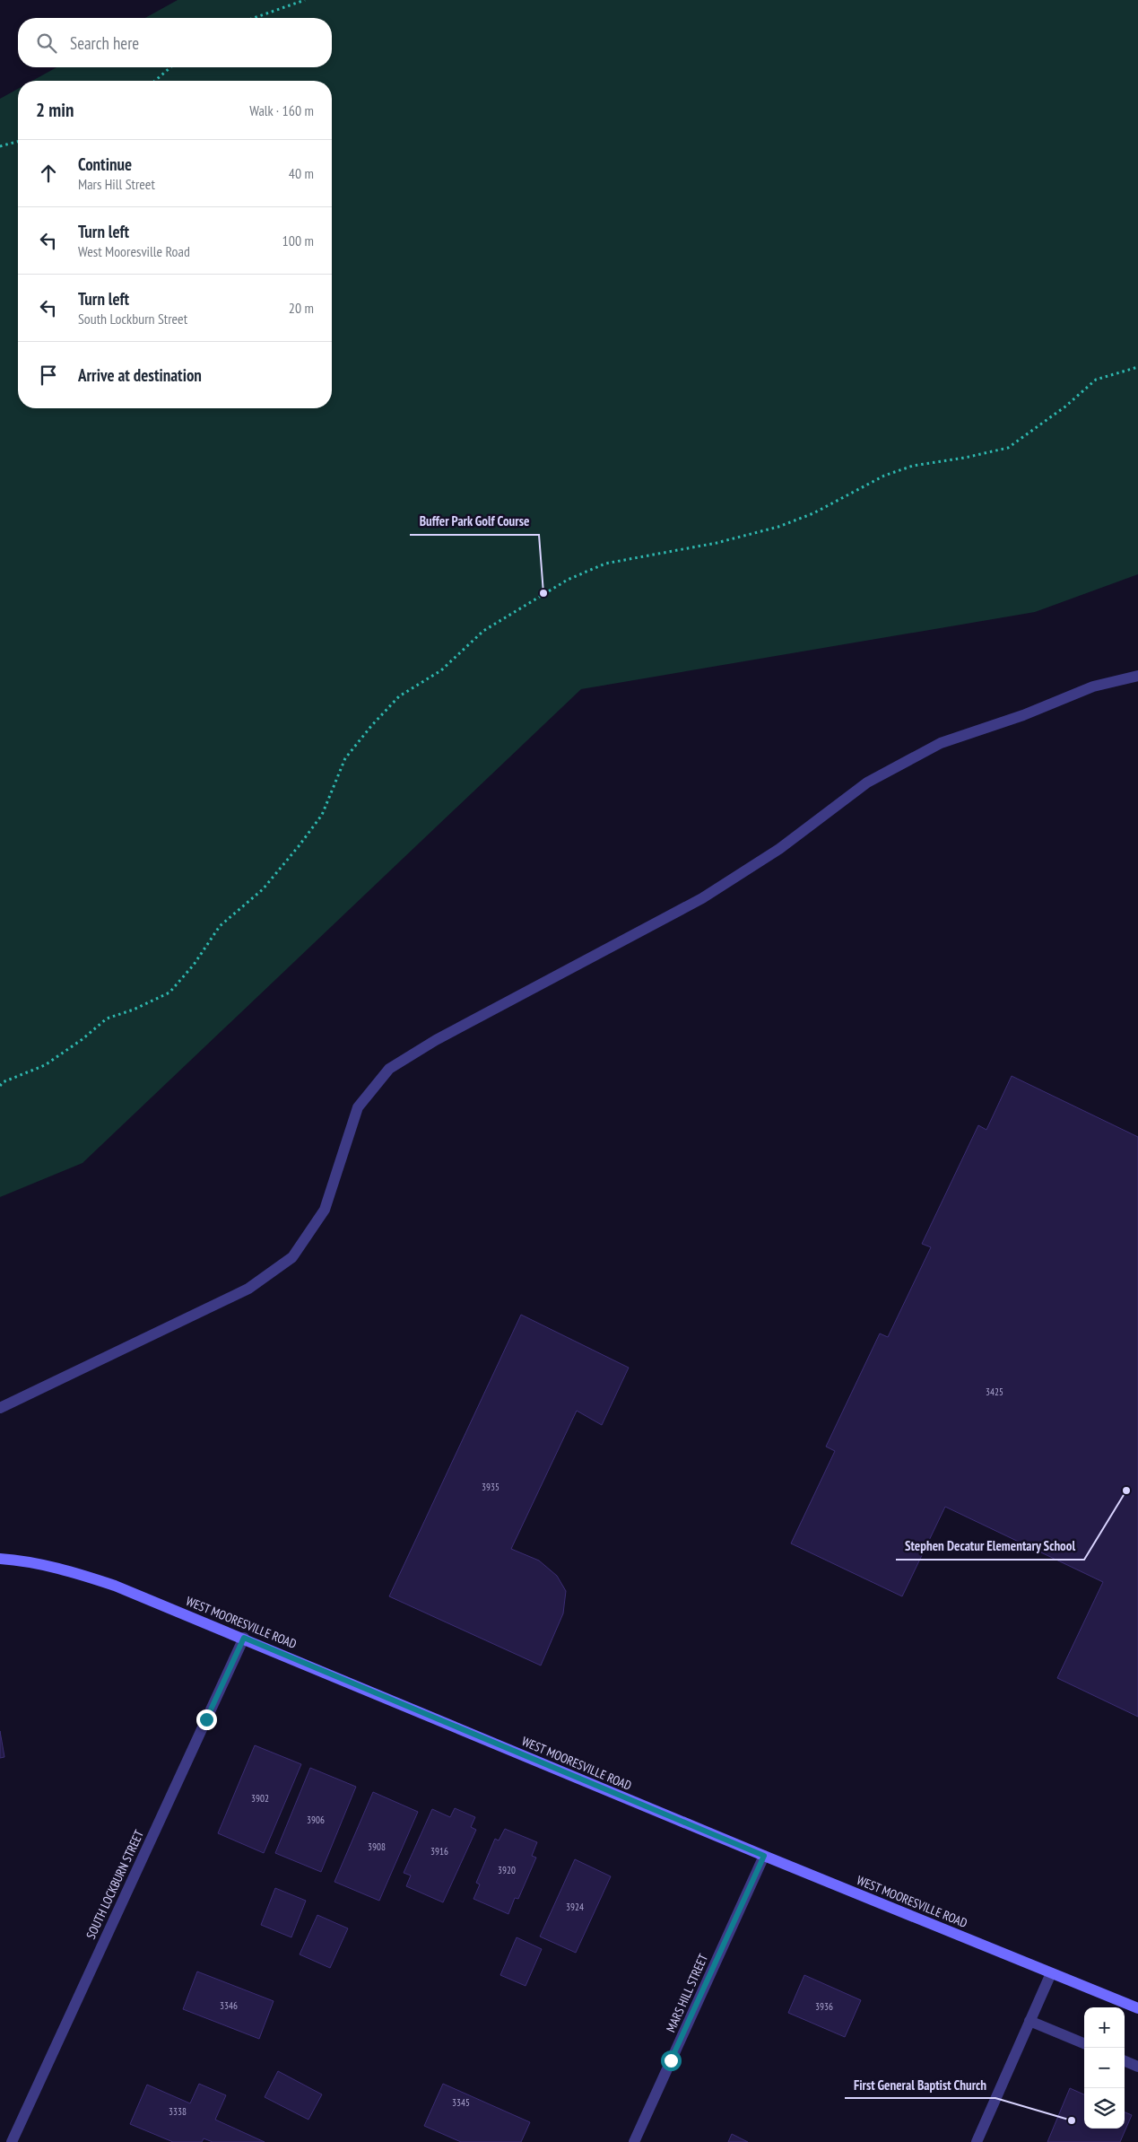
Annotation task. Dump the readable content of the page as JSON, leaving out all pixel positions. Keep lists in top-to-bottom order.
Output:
{
  "streets": {
    "main road": ["WEST MOORESVILLE ROAD"],
    "street": ["SOUTH LOCKBURN STREET", "MARS HILL STREET"]
  },
  "crossings": [
    ["WEST MOORESVILLE ROAD", "SOUTH LOCKBURN STREET"],
    ["WEST MOORESVILLE ROAD", "MARS HILL STREET"]
  ],
  "places": ["Buffer Park Golf Course", "Stephen Decatur Elementary School", "First General Baptist Church"],
  "house_numbers": [
    "3425",
    "3935",
    "3902",
    "3906",
    "3908",
    "3916",
    "3920",
    "3924",
    "3346",
    "3936",
    "3345",
    "3338"
  ],
  "page": {
    "search": "Search here",
    "heading": ["2 min", "Walk · 160 m"],
    "list": [
      ["Continue", "Mars Hill Street", "40 m"],
      ["Turn left", "West Mooresville Road", "100 m"],
      ["Turn left", "South Lockburn Street", "20 m"],
      "Arrive at destination"
    ],
    "map_buttons": ["+", "−"]
  }
}
